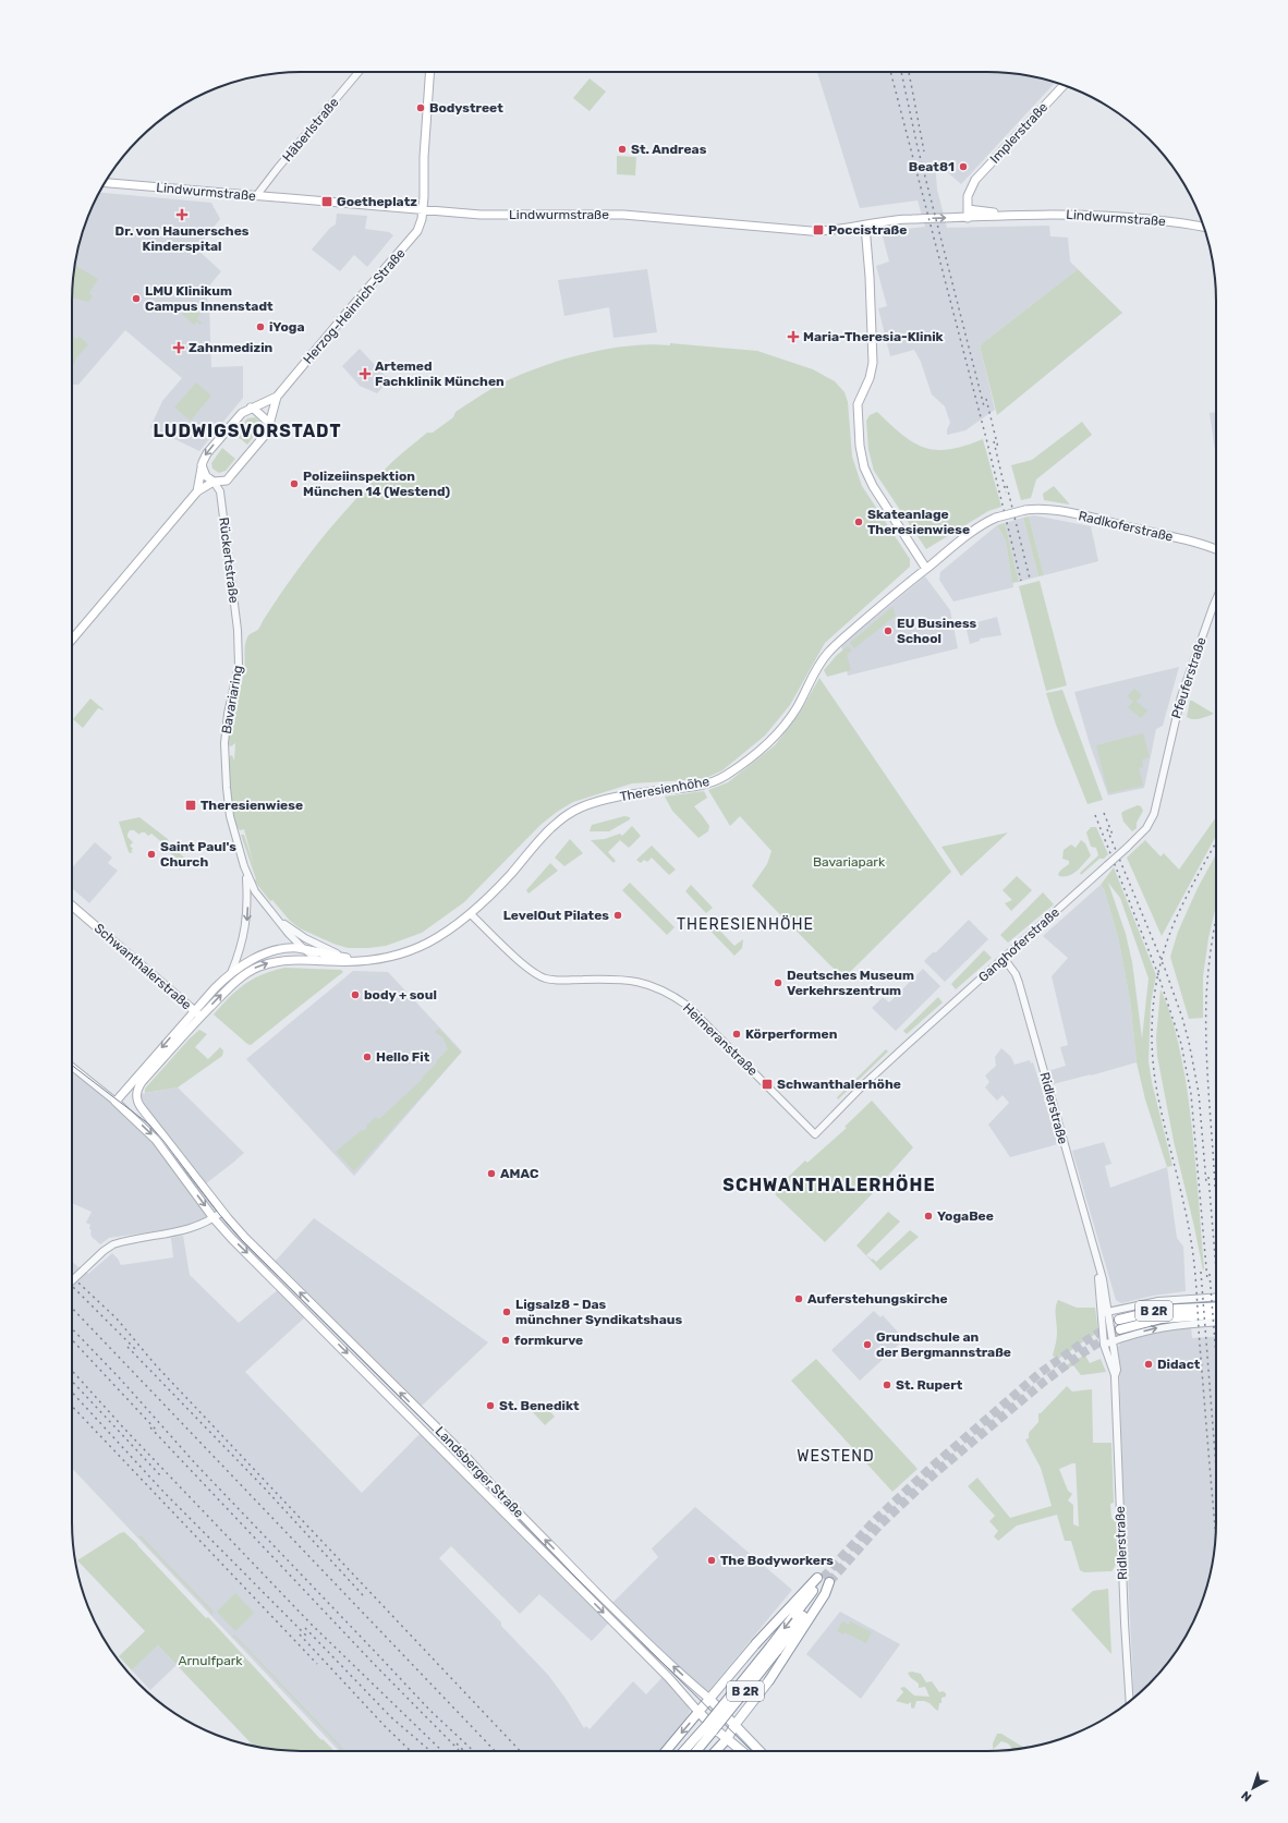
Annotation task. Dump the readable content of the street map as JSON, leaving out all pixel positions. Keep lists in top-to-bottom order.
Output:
{
  "streets": {
    "main road": [
      "Implerstraße",
      "Lindwurmstraße",
      "Herzog-Heinrich-Straße",
      "Radlkoferstraße",
      "Bavariaring",
      "Theresienhöhe",
      "Schwanthalerstraße",
      "B 2R",
      "Landsberger Straße"
    ],
    "street": [
      "Häberlstraße",
      "Rückertstraße",
      "Pfeuferstraße",
      "Ganghoferstraße",
      "Heimeranstraße",
      "Ridlerstraße"
    ]
  },
  "crossings": [
    ["Häberlstraße", "Lindwurmstraße"],
    ["Implerstraße", "Lindwurmstraße"],
    ["Lindwurmstraße", "Herzog-Heinrich-Straße"],
    ["Radlkoferstraße", "Theresienhöhe"],
    ["Rückertstraße", "Bavariaring"],
    ["Pfeuferstraße", "Ganghoferstraße"],
    ["Bavariaring", "Theresienhöhe"],
    ["Bavariaring", "Schwanthalerstraße"],
    ["Bavariaring", "Landsberger Straße"],
    ["Theresienhöhe", "Schwanthalerstraße"],
    ["Theresienhöhe", "Heimeranstraße"],
    ["Theresienhöhe", "Landsberger Straße"],
    ["Ganghoferstraße", "Heimeranstraße"],
    ["Ganghoferstraße", "Ridlerstraße"],
    ["Schwanthalerstraße", "Landsberger Straße"]
  ],
  "districts": [
    "LUDWIGSVORSTADT",
    "THERESIENHÖHE",
    "SCHWANTHALERHÖHE",
    "WESTEND"
  ],
  "parks": ["Bavariapark", "Arnulfpark"],
  "places": {
    "other": [
      "Bodystreet",
      "St. Andreas",
      "Beat81",
      "LMU Klinikum Campus Innenstadt",
      "iYoga",
      "Polizeiinspektion München 14 (Westend)",
      "Skateanlage Theresienwiese",
      "EU Business School",
      "Saint Paul's Church",
      "LevelOut Pilates",
      "Deutsches Museum Verkehrszentrum",
      "body + soul",
      "Körperformen",
      "Hello Fit",
      "AMAC",
      "YogaBee",
      "Auferstehungskirche",
      "Ligsalz8 - Das münchner Syndikatshaus",
      "formkurve",
      "Grundschule an der Bergmannstraße",
      "Didact",
      "St. Rupert",
      "St. Benedikt",
      "The Bodyworkers"
    ],
    "transit": [
      "Goetheplatz",
      "Poccistraße",
      "Theresienwiese",
      "Schwanthalerhöhe"
    ],
    "health": [
      "Dr. von Haunersches Kinderspital",
      "Maria-Theresia-Klinik",
      "Zahnmedizin",
      "Artemed Fachklinik München"
    ]
  },
  "north": "bottom left"
}
